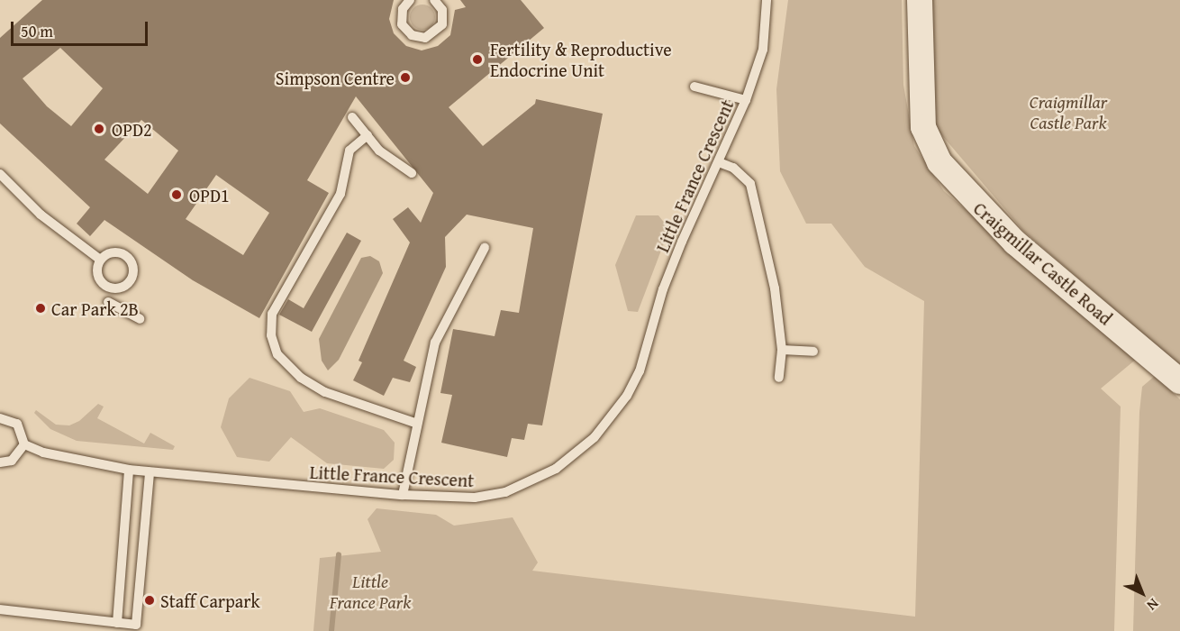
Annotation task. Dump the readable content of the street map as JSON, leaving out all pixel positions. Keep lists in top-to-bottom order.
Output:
{
  "streets": {
    "street": ["Craigmillar Castle Road"],
    "lane": ["Little France Crescent"]
  },
  "parks": ["Craigmillar Castle Park", "Little France Park"],
  "places": [
    "Fertility & Reproductive Endocrine Unit",
    "Simpson Centre",
    "OPD2",
    "OPD1",
    "Car Park 2B",
    "Staff Carpark"
  ],
  "scale_bar": "50 m",
  "north": "bottom right"
}
